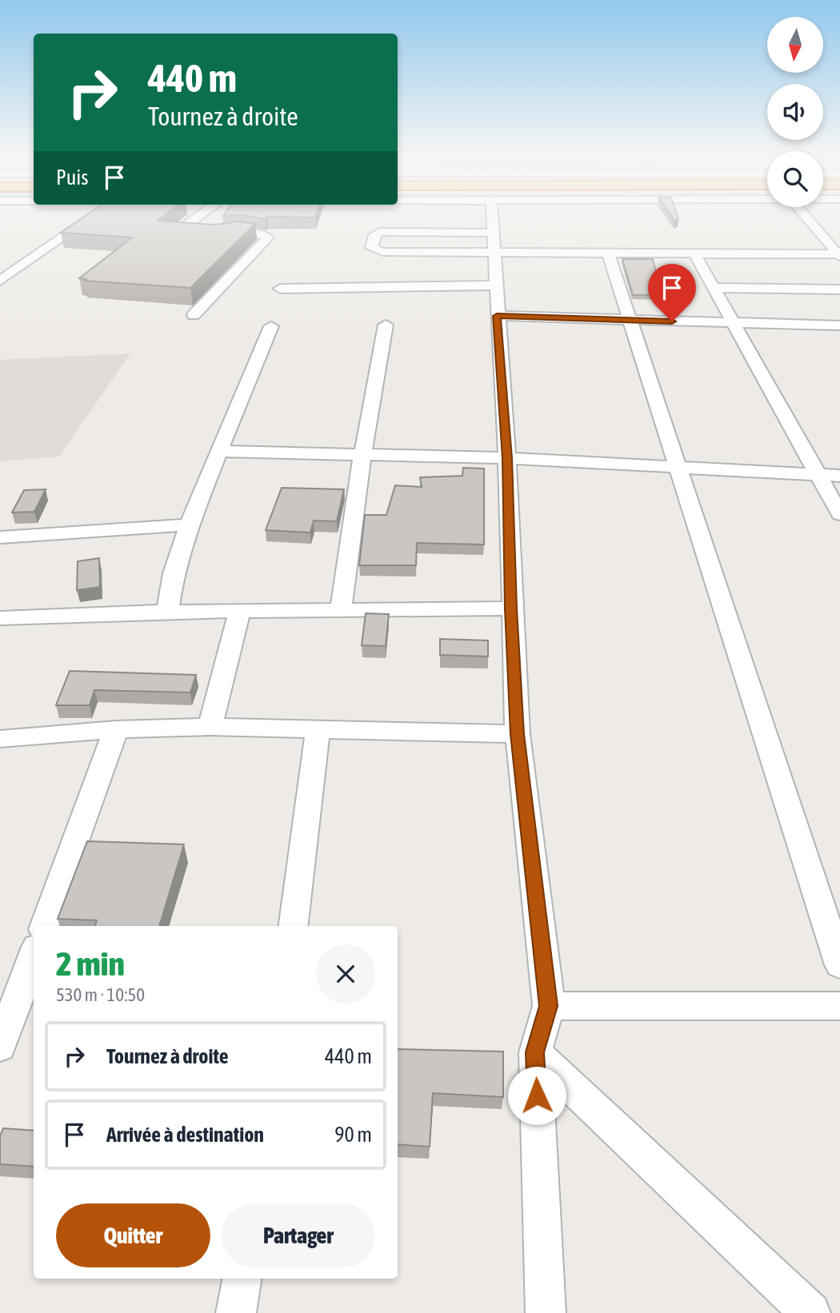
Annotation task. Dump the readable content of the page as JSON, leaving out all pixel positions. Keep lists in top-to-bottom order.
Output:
{
  "north": "bottom",
  "page": {
    "turn": ["440 m", "Tournez à droite"],
    "then": "Puis",
    "heading": ["2 min", "530 m · 10:50"],
    "list": [
      {
        "name": "Tournez à droite",
        "value": "440 m"
      },
      {
        "name": "Arrivée à destination",
        "value": "90 m"
      }
    ],
    "buttons": ["Quitter", "Partager"]
  }
}
